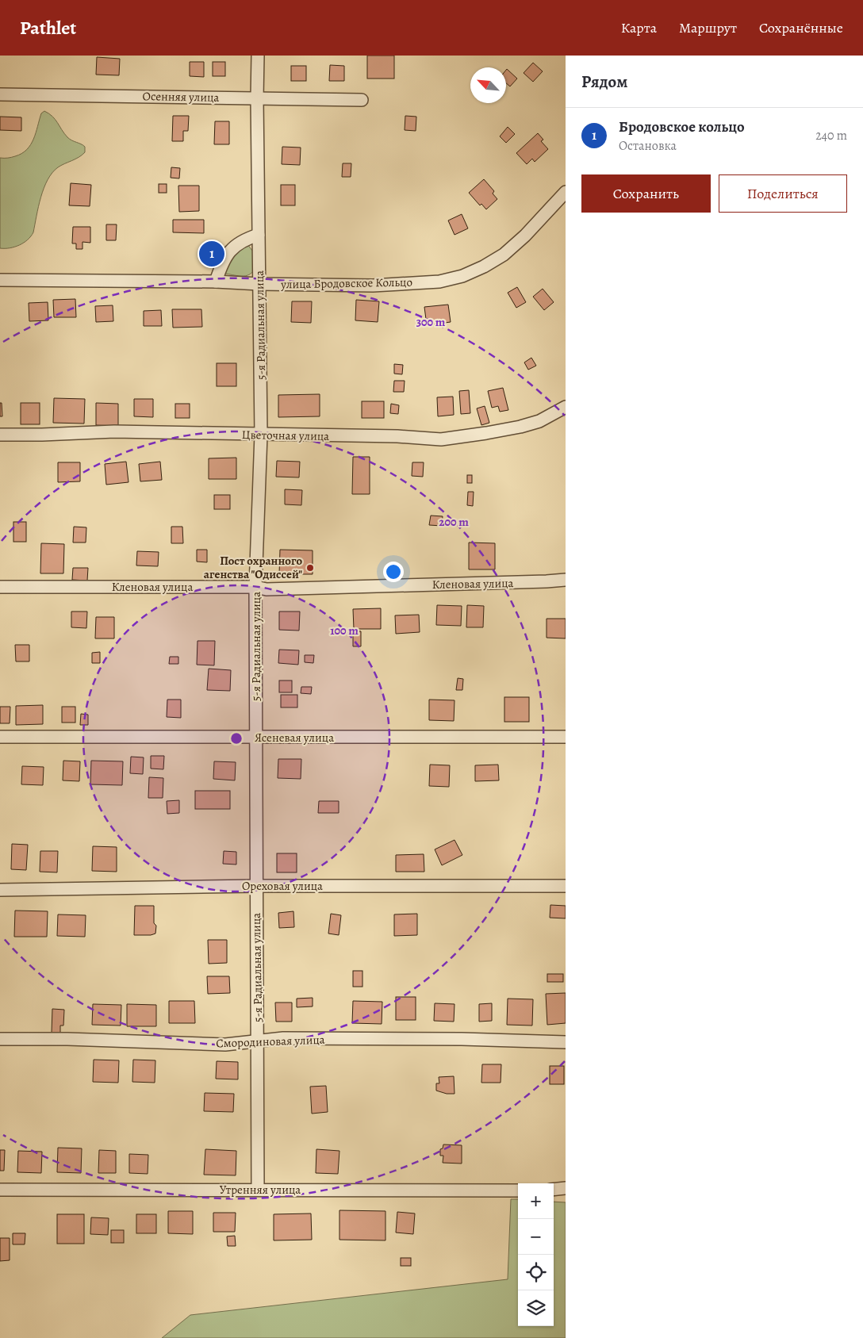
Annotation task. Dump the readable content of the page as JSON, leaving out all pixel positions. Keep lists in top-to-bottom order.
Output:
{
  "streets": {
    "street": [
      "Осенняя улица",
      "улица Бродовское Кольцо",
      "5-я Радиальная улица",
      "Цветочная улица",
      "Кленовая улица",
      "Ясеневая улица",
      "Ореховая улица",
      "Смородиновая улица",
      "Утренняя улица"
    ]
  },
  "crossings": [
    ["Осенняя улица", "5-я Радиальная улица"],
    ["улица Бродовское Кольцо", "5-я Радиальная улица"],
    ["5-я Радиальная улица", "Цветочная улица"],
    ["5-я Радиальная улица", "Кленовая улица"],
    ["5-я Радиальная улица", "Ясеневая улица"],
    ["5-я Радиальная улица", "Ореховая улица"],
    ["5-я Радиальная улица", "Смородиновая улица"],
    ["5-я Радиальная улица", "Утренняя улица"]
  ],
  "places": ["Пост охранного агенства \"Одисcей\""],
  "north": "top left",
  "page": {
    "header": "Pathlet",
    "nav": ["Карта", "Маршрут", "Сохранённые"],
    "heading": "Рядом",
    "list": [
      {
        "mark": "1",
        "name": "Бродовское кольцо",
        "note": "Остановка",
        "value": "240 m"
      }
    ],
    "buttons": ["Сохранить", "Поделиться"],
    "pins": "1",
    "map_buttons": ["+", "−"]
  },
  "rings": ["300 m", "200 m", "100 m"]
}
